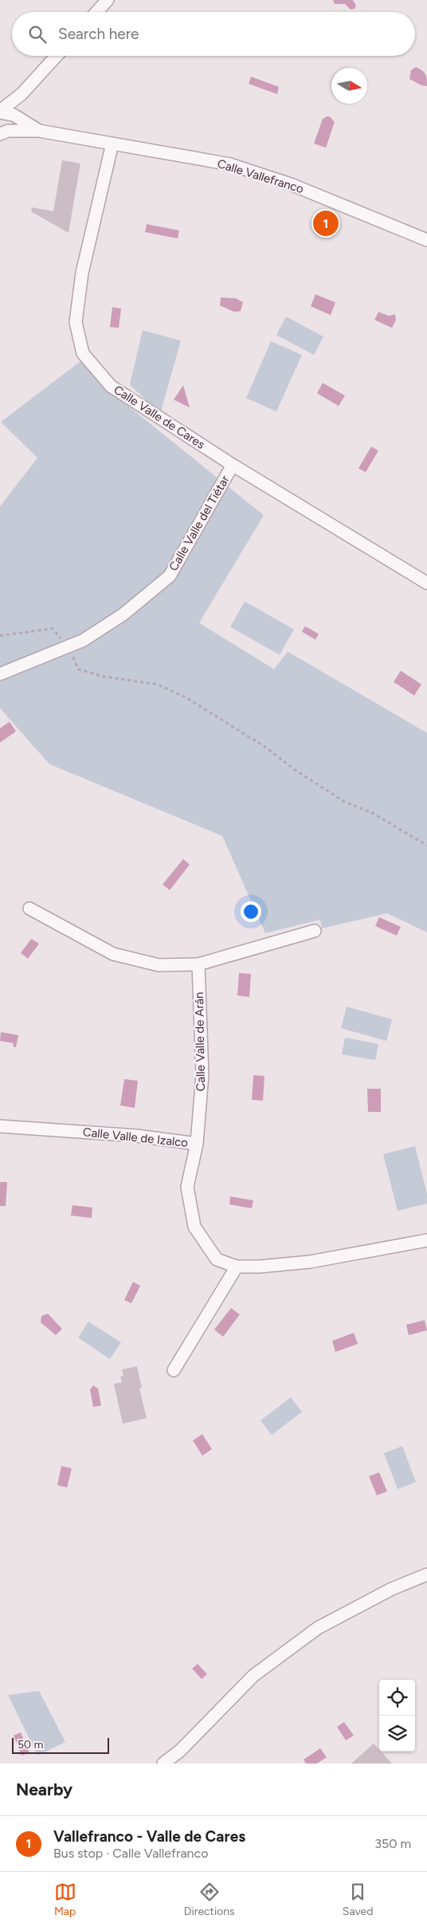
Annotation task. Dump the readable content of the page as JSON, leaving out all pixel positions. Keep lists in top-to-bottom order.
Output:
{
  "streets": {
    "street": [
      "Calle Vallefranco",
      "Calle Valle de Cares",
      "Calle Valle del Tiétar",
      "Calle Valle de Arán",
      "Calle Valle de Izalco"
    ]
  },
  "crossings": [
    ["Calle Vallefranco", "Calle Valle de Cares"],
    ["Calle Valle de Cares", "Calle Valle del Tiétar"],
    ["Calle Valle de Arán", "Calle Valle de Izalco"]
  ],
  "scale_bar": "50 m",
  "north": "right",
  "page": {
    "search": "Search here",
    "pins": "1",
    "scale": "50 m",
    "heading": "Nearby",
    "list": [
      {
        "mark": "1",
        "name": "Vallefranco - Valle de Cares",
        "note": "Bus stop · Calle Vallefranco",
        "value": "350 m"
      }
    ],
    "nav": ["Map", "Directions", "Saved"]
  }
}
